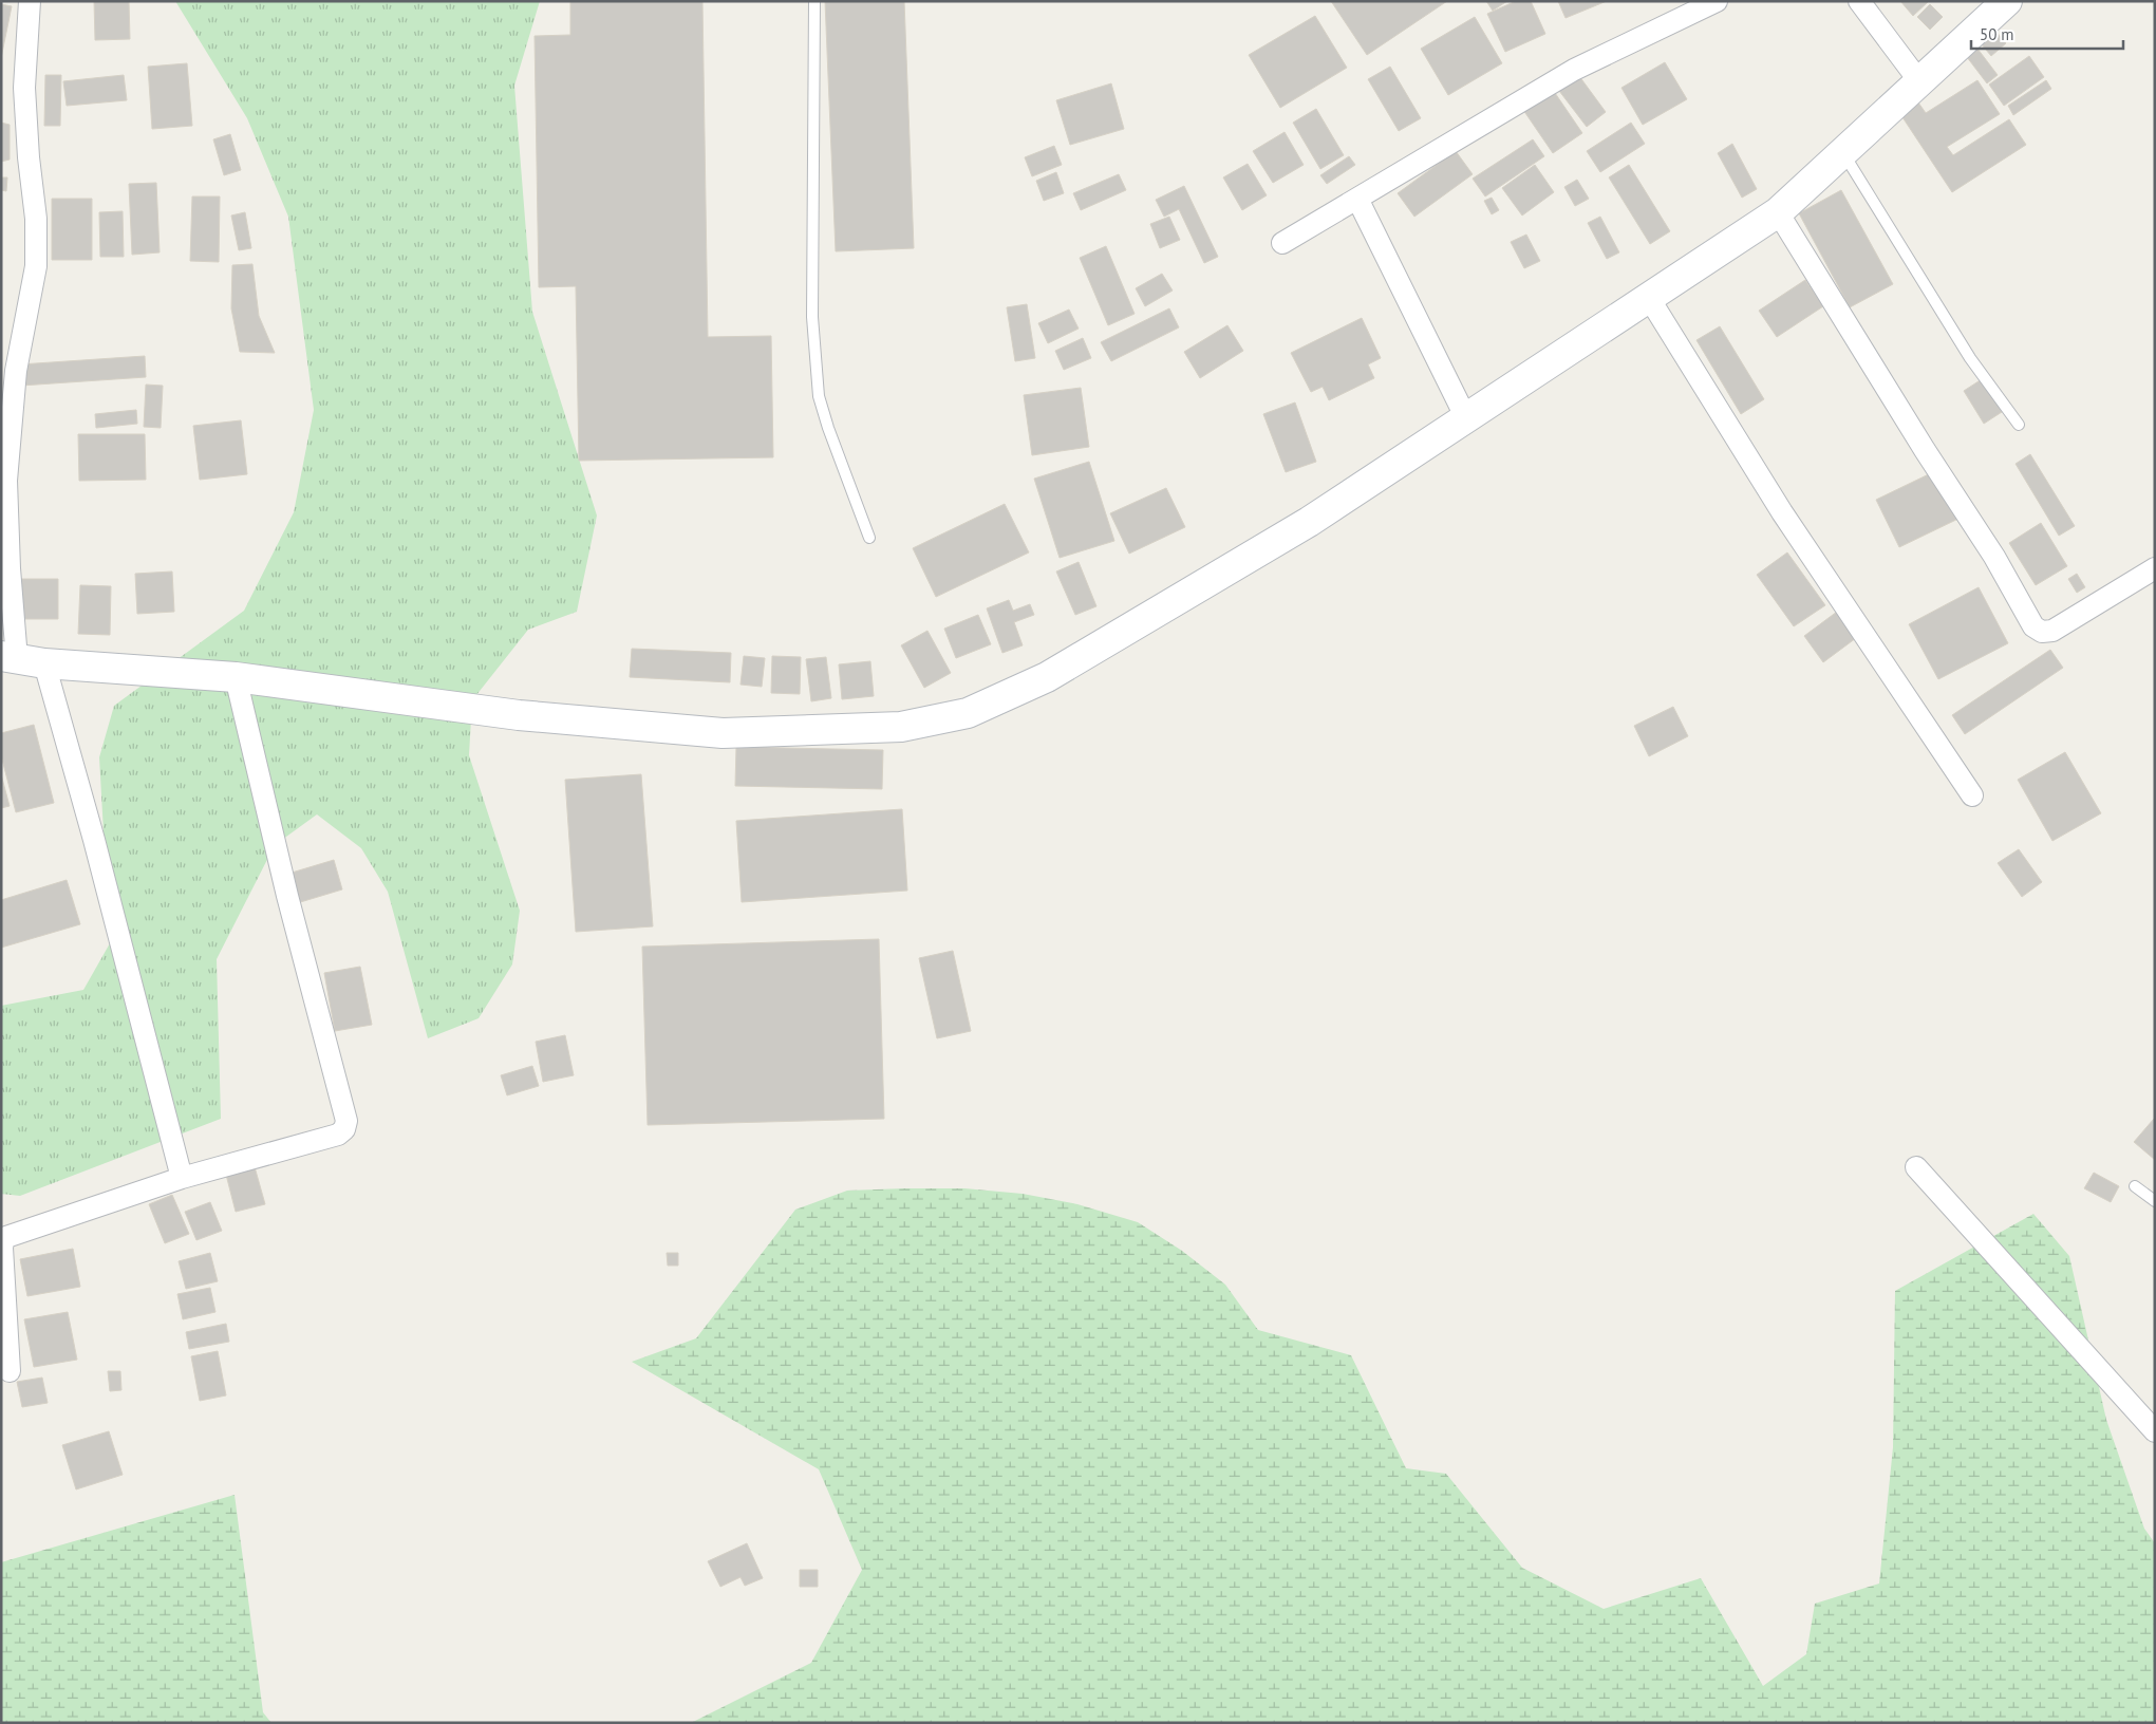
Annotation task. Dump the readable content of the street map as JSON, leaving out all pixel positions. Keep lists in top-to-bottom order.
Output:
{
  "scale_bar": "50 m"
}
